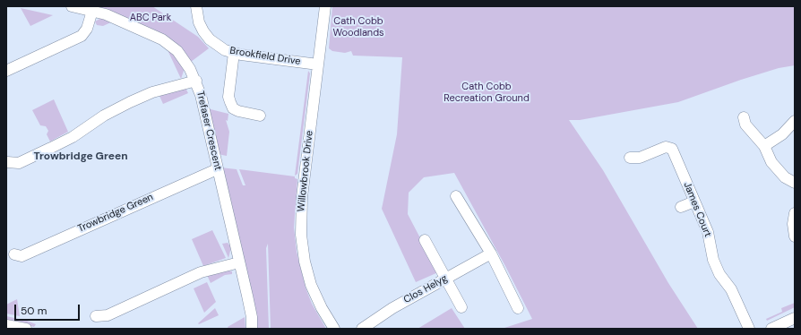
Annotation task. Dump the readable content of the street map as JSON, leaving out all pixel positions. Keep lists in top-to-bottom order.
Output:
{
  "streets": {
    "street": [
      "Brookfield Drive",
      "Trefaser Crescent",
      "Willowbrook Drive",
      "James Court",
      "Trowbridge Green",
      "Clos Helyg"
    ]
  },
  "crossings": [
    ["Brookfield Drive", "Willowbrook Drive"],
    ["Trefaser Crescent", "Trowbridge Green"]
  ],
  "districts": ["Trowbridge Green"],
  "parks": ["ABC Park", "Cath Cobb Woodlands", "Cath Cobb Recreation Ground"],
  "scale_bar": "50 m"
}
